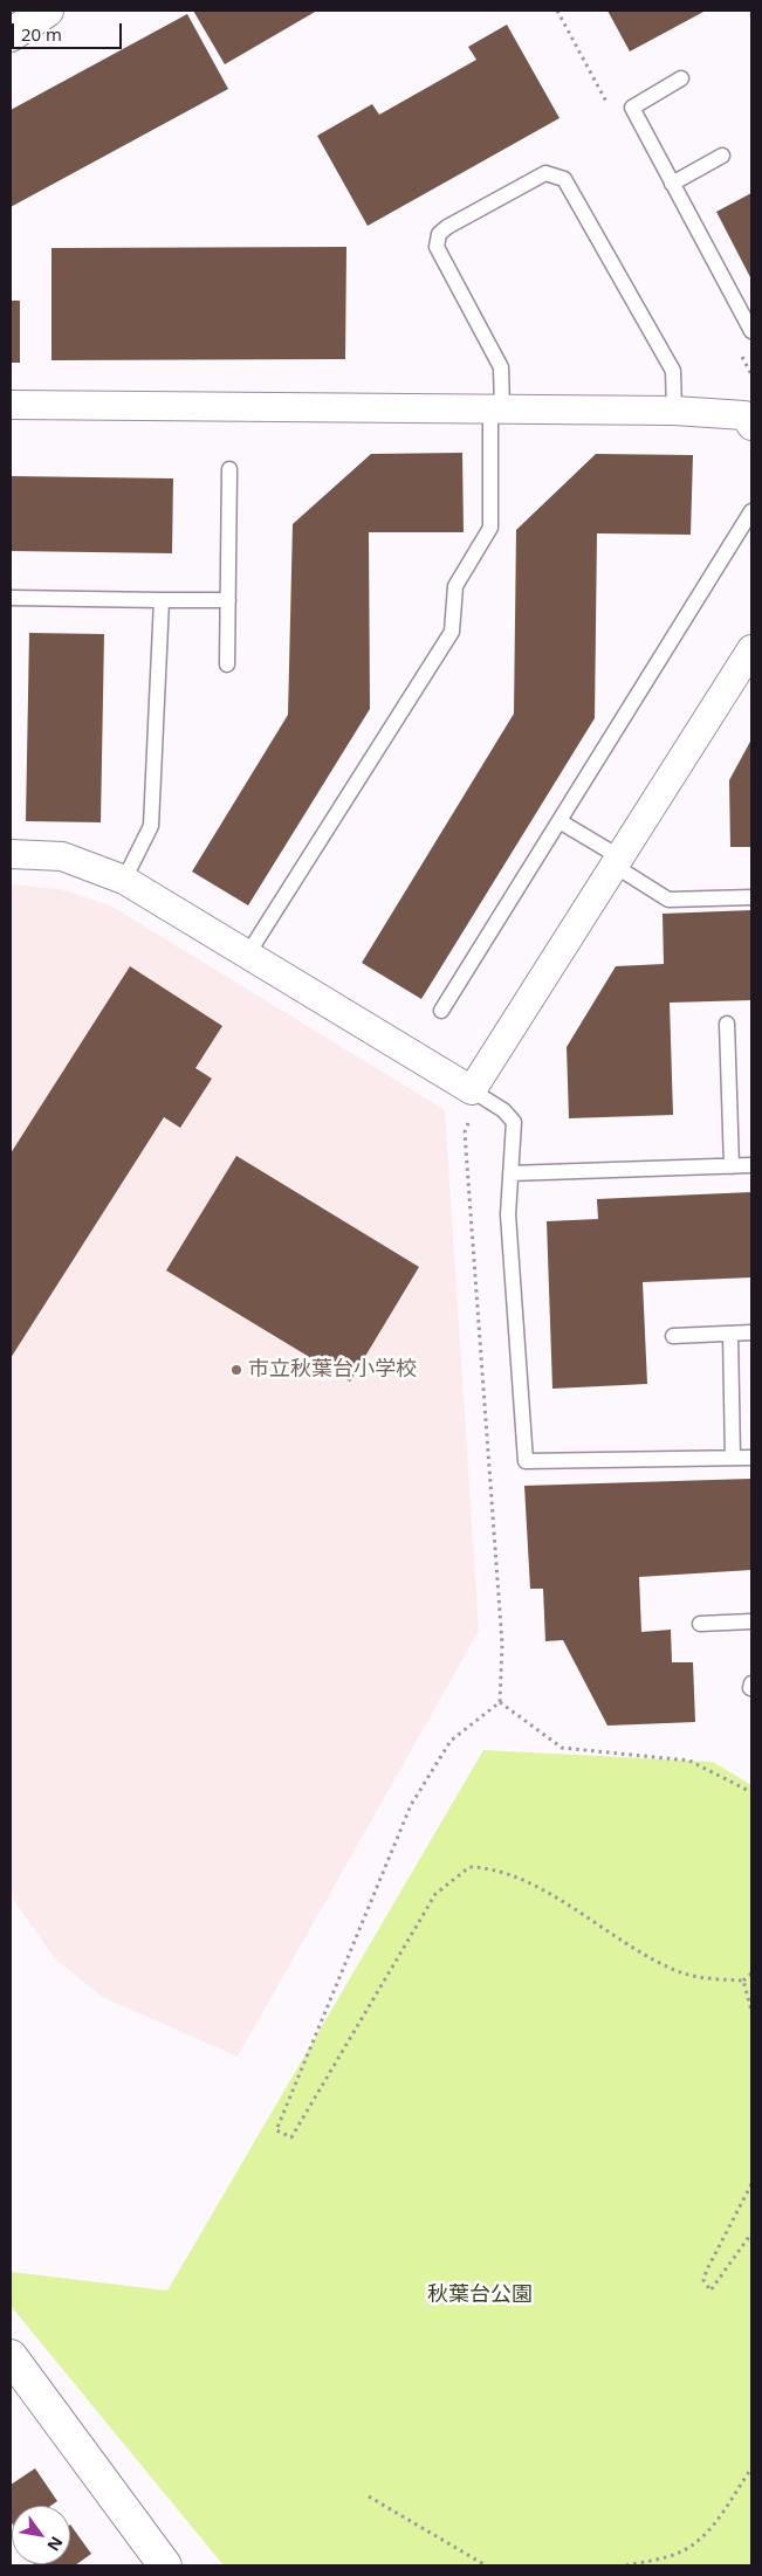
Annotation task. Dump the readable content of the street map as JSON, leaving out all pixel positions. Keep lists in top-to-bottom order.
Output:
{
  "parks": ["秋葉台公園"],
  "places": ["市立秋葉台小学校"],
  "scale_bar": "20 m",
  "north": "bottom right"
}
